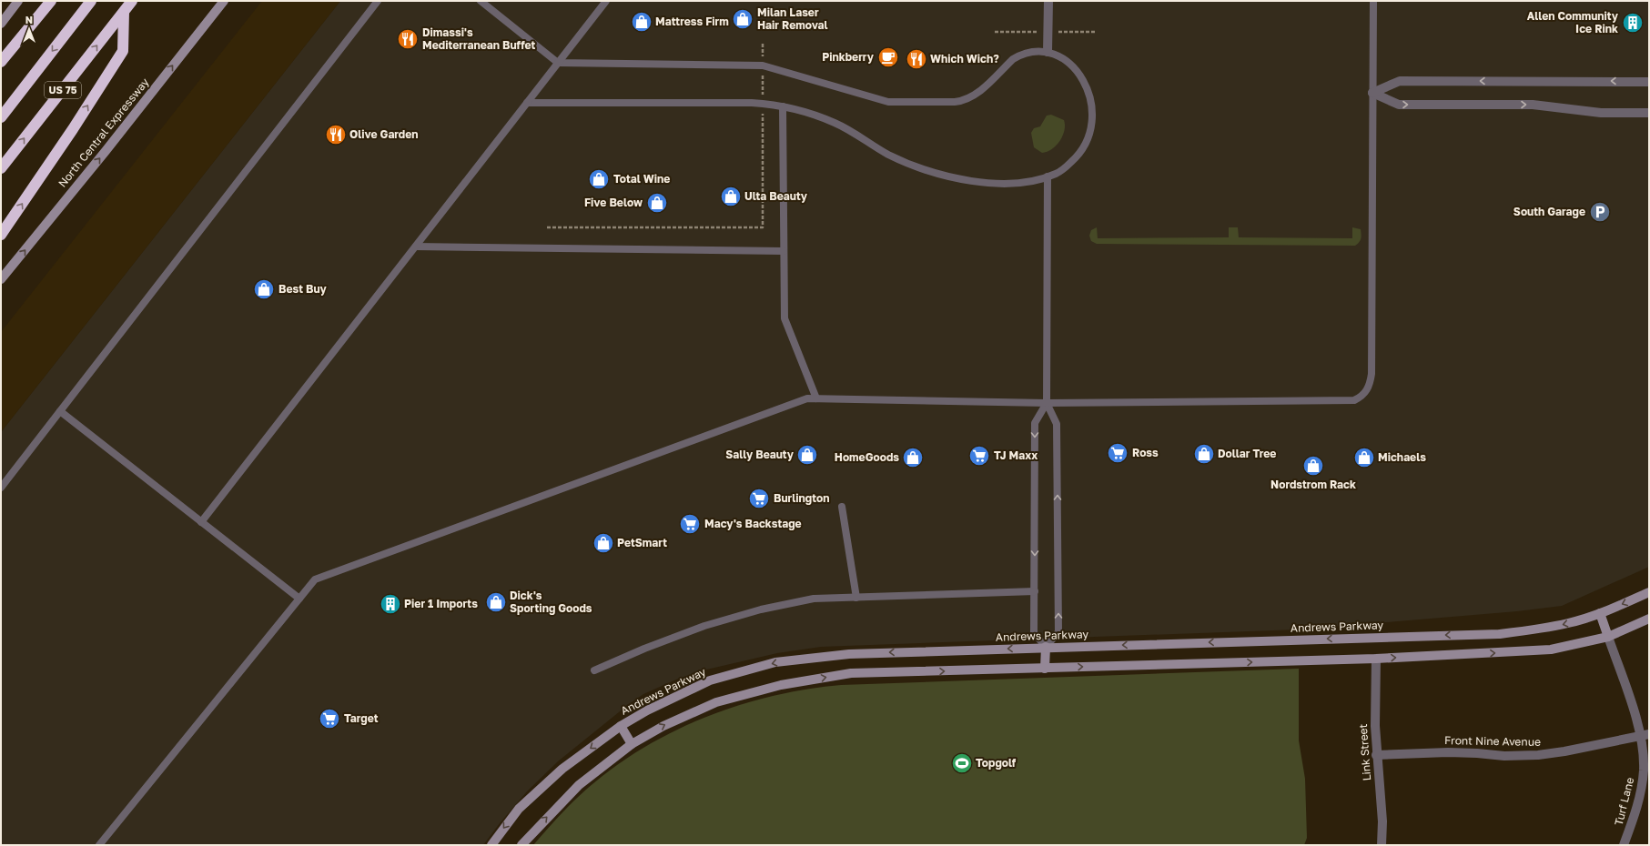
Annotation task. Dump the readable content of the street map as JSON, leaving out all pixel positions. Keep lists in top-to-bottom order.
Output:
{
  "streets": {
    "highway": ["US 75"],
    "street": [
      "North Central Expressway",
      "Andrews Parkway",
      "Front Nine Avenue",
      "Link Street",
      "Turf Lane"
    ]
  },
  "crossings": [
    ["Front Nine Avenue", "Link Street"],
    ["Front Nine Avenue", "Turf Lane"]
  ],
  "one_way": ["North Central Expressway"],
  "places": {
    "shop": [
      "Milan Laser Hair Removal",
      "Mattress Firm",
      "Total Wine",
      "Ulta Beauty",
      "Five Below",
      "Best Buy",
      "Dollar Tree",
      "Sally Beauty",
      "HomeGoods",
      "Michaels",
      "Nordstrom Rack",
      "PetSmart",
      "Dick's Sporting Goods"
    ],
    "building": ["Allen Community Ice Rink", "Pier 1 Imports"],
    "restaurant": ["Dimassi's Mediterranean Buffet", "Which Wich?", "Olive Garden"],
    "cafe": ["Pinkberry"],
    "parking": ["South Garage"],
    "supermarket": [
      "Ross",
      "TJ Maxx",
      "Burlington",
      "Macy's Backstage",
      "Target"
    ],
    "sports": ["Topgolf"]
  },
  "north": "top"
}
